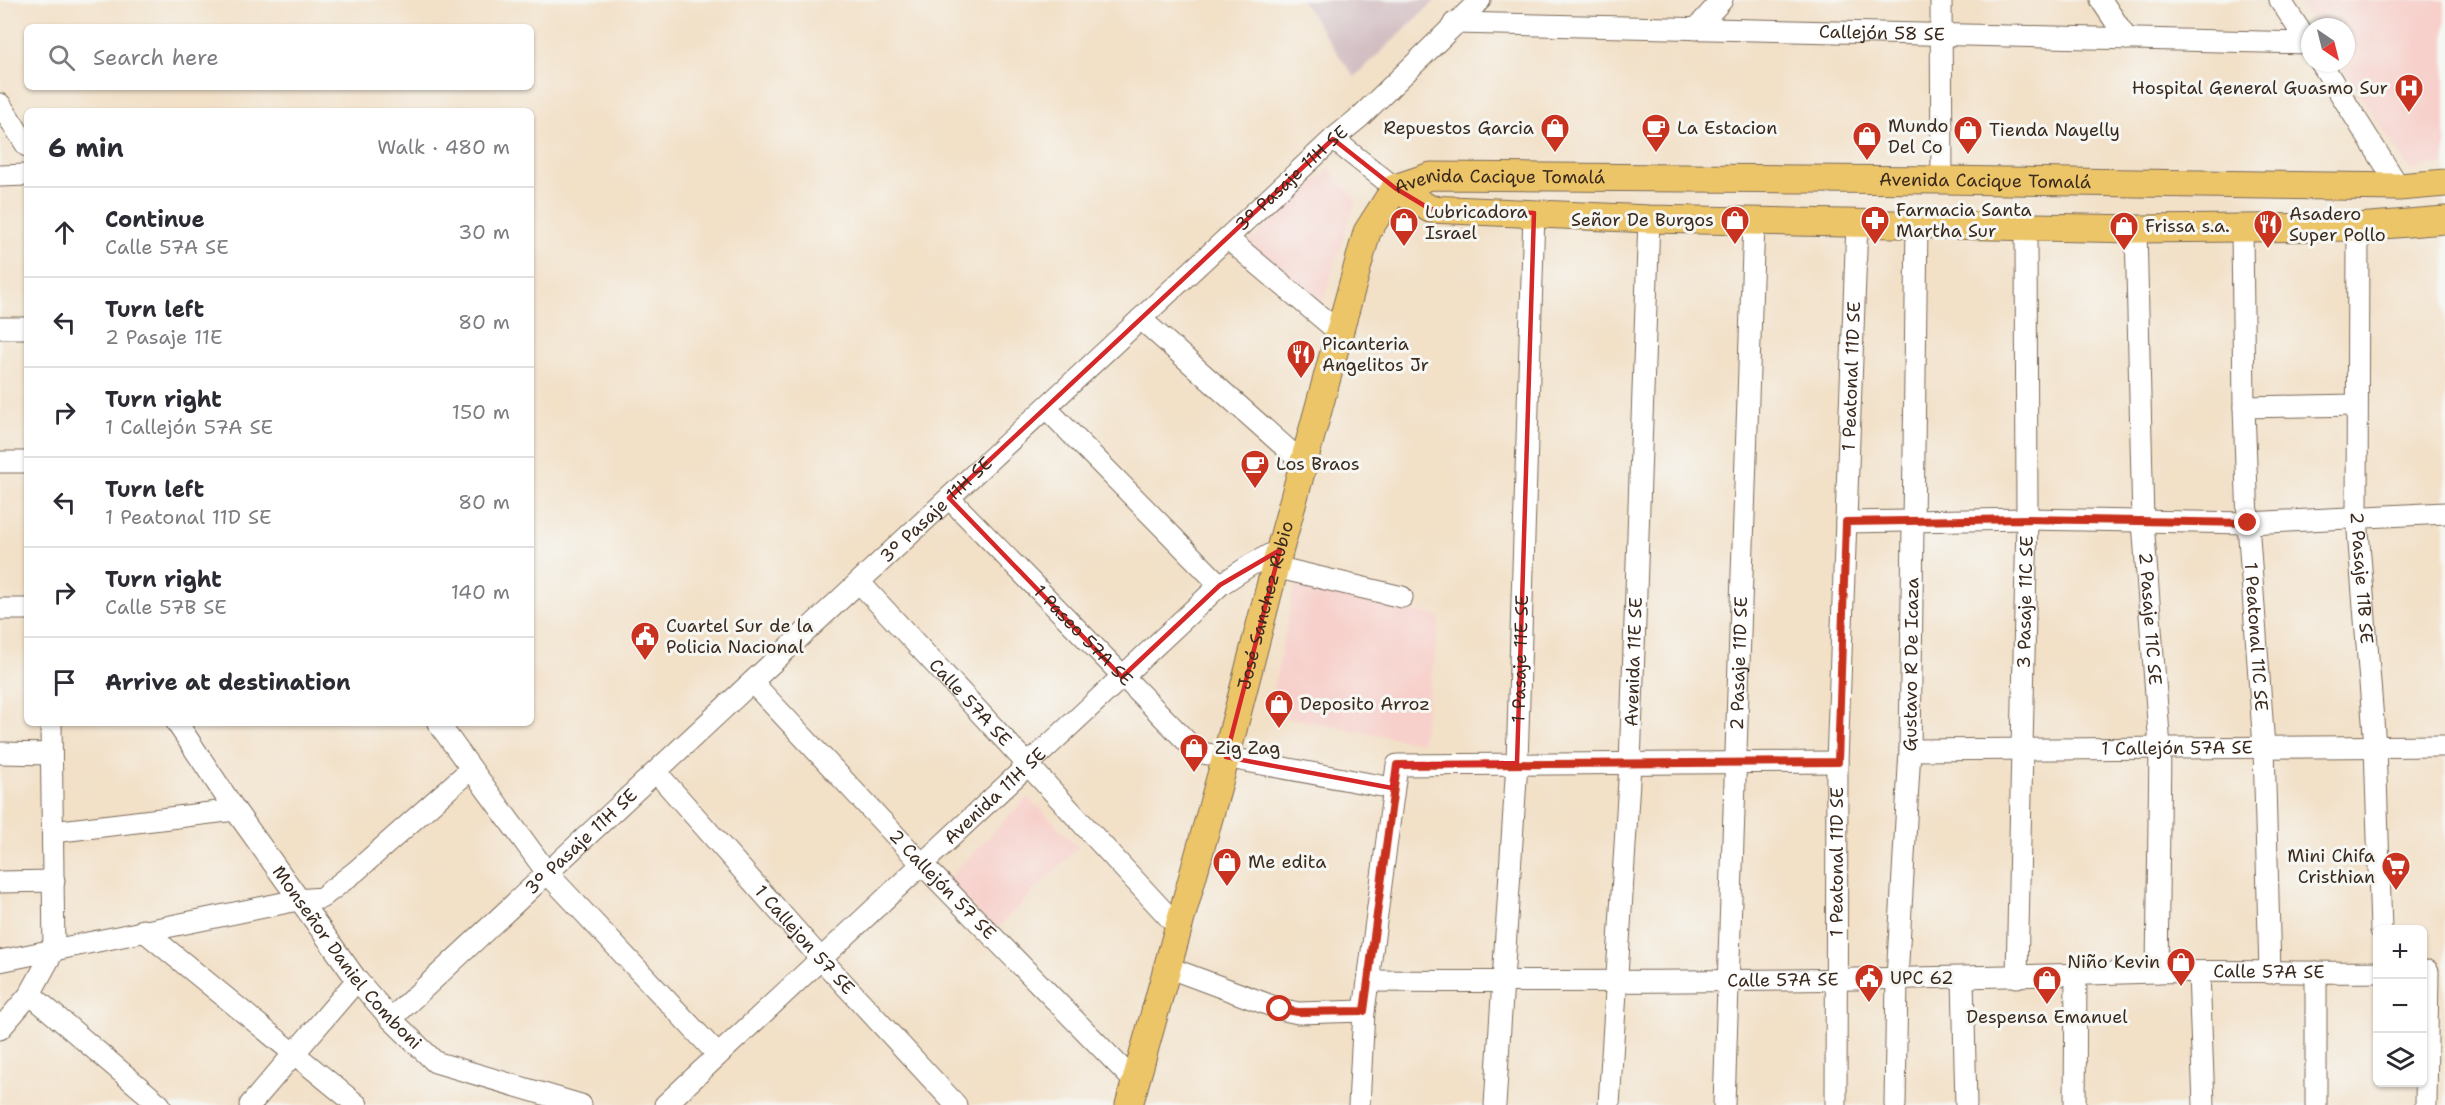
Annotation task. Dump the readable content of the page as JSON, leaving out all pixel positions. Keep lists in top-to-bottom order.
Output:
{
  "streets": {
    "main road": ["Avenida Cacique Tomalá", "José Sanchez Rubio"],
    "street": [
      "Callejón 58 SE",
      "3° Pasaje 11H SE",
      "1 Peatonal 11D SE",
      "2 Pasaje 11B SE",
      "3 Pasaje 11C SE",
      "2 Pasaje 11C SE",
      "1 Paseo 57A SE",
      "1 Peatonal 11C SE",
      "1 Pasaje 11E SE",
      "Avenida 11E SE",
      "2 Pasaje 11D SE",
      "Gustavo R De Icaza",
      "Calle 57A SE",
      "1 Callejón 57A SE",
      "Avenida 11H SE",
      "2 Callejón 57 SE",
      "1 Callejon 57 SE",
      "Monseñor Daniel Comboni"
    ]
  },
  "crossings": [
    ["Callejón 58 SE", "3° Pasaje 11H SE"],
    ["3° Pasaje 11H SE", "1 Paseo 57A SE"],
    ["3° Pasaje 11H SE", "Calle 57A SE"],
    ["3° Pasaje 11H SE", "2 Callejón 57 SE"],
    ["3° Pasaje 11H SE", "1 Callejon 57 SE"],
    ["3° Pasaje 11H SE", "Monseñor Daniel Comboni"],
    ["Avenida Cacique Tomalá", "1 Peatonal 11D SE"],
    ["Avenida Cacique Tomalá", "2 Pasaje 11B SE"],
    ["Avenida Cacique Tomalá", "3 Pasaje 11C SE"],
    ["Avenida Cacique Tomalá", "José Sanchez Rubio"],
    ["Avenida Cacique Tomalá", "2 Pasaje 11C SE"],
    ["Avenida Cacique Tomalá", "1 Peatonal 11C SE"],
    ["Avenida Cacique Tomalá", "1 Pasaje 11E SE"],
    ["Avenida Cacique Tomalá", "Avenida 11E SE"],
    ["Avenida Cacique Tomalá", "2 Pasaje 11D SE"],
    ["Avenida Cacique Tomalá", "Gustavo R De Icaza"],
    ["1 Peatonal 11D SE", "Calle 57A SE"],
    ["2 Pasaje 11B SE", "1 Callejón 57A SE"],
    ["3 Pasaje 11C SE", "Calle 57A SE"],
    ["3 Pasaje 11C SE", "1 Callejón 57A SE"],
    ["José Sanchez Rubio", "1 Paseo 57A SE"],
    ["José Sanchez Rubio", "Calle 57A SE"],
    ["José Sanchez Rubio", "Avenida 11H SE"],
    ["José Sanchez Rubio", "2 Callejón 57 SE"],
    ["2 Pasaje 11C SE", "Calle 57A SE"],
    ["2 Pasaje 11C SE", "1 Callejón 57A SE"],
    ["1 Paseo 57A SE", "Avenida 11H SE"],
    ["1 Peatonal 11C SE", "Calle 57A SE"],
    ["1 Peatonal 11C SE", "1 Callejón 57A SE"],
    ["1 Pasaje 11E SE", "Calle 57A SE"],
    ["Avenida 11E SE", "Calle 57A SE"],
    ["2 Pasaje 11D SE", "Calle 57A SE"],
    ["Gustavo R De Icaza", "Calle 57A SE"],
    ["Gustavo R De Icaza", "1 Callejón 57A SE"],
    ["Calle 57A SE", "Avenida 11H SE"],
    ["Avenida 11H SE", "2 Callejón 57 SE"],
    ["Avenida 11H SE", "1 Callejon 57 SE"]
  ],
  "places": {
    "hospital": ["Hospital General Guasmo Sur"],
    "shop": [
      "Repuestos Garcia",
      "Tienda Nayelly",
      "Mundo Del Co",
      "Señor De Burgos",
      "Lubricadora Israel",
      "Frissa s.a.",
      "Deposito Arroz",
      "Zig Zag",
      "Me edita",
      "Niño Kevin",
      "Despensa Emanuel"
    ],
    "cafe": ["La Estacion", "Los Braos"],
    "pharmacy": ["Farmacia Santa Martha Sur"],
    "restaurant": ["Asadero Super Pollo", "Picanteria Angelitos Jr"],
    "public building": ["Cuartel Sur de la Policia Nacional", "UPC 62"],
    "supermarket": ["Mini Chifa Cristhian"]
  },
  "north": "bottom right",
  "page": {
    "search": "Search here",
    "heading": ["6 min", "Walk · 480 m"],
    "list": [
      ["Continue", "Calle 57A SE", "30 m"],
      ["Turn left", "2 Pasaje 11E", "80 m"],
      ["Turn right", "1 Callejón 57A SE", "150 m"],
      ["Turn left", "1 Peatonal 11D SE", "80 m"],
      ["Turn right", "Calle 57B SE", "140 m"],
      "Arrive at destination"
    ],
    "map_buttons": ["+", "−"]
  }
}
